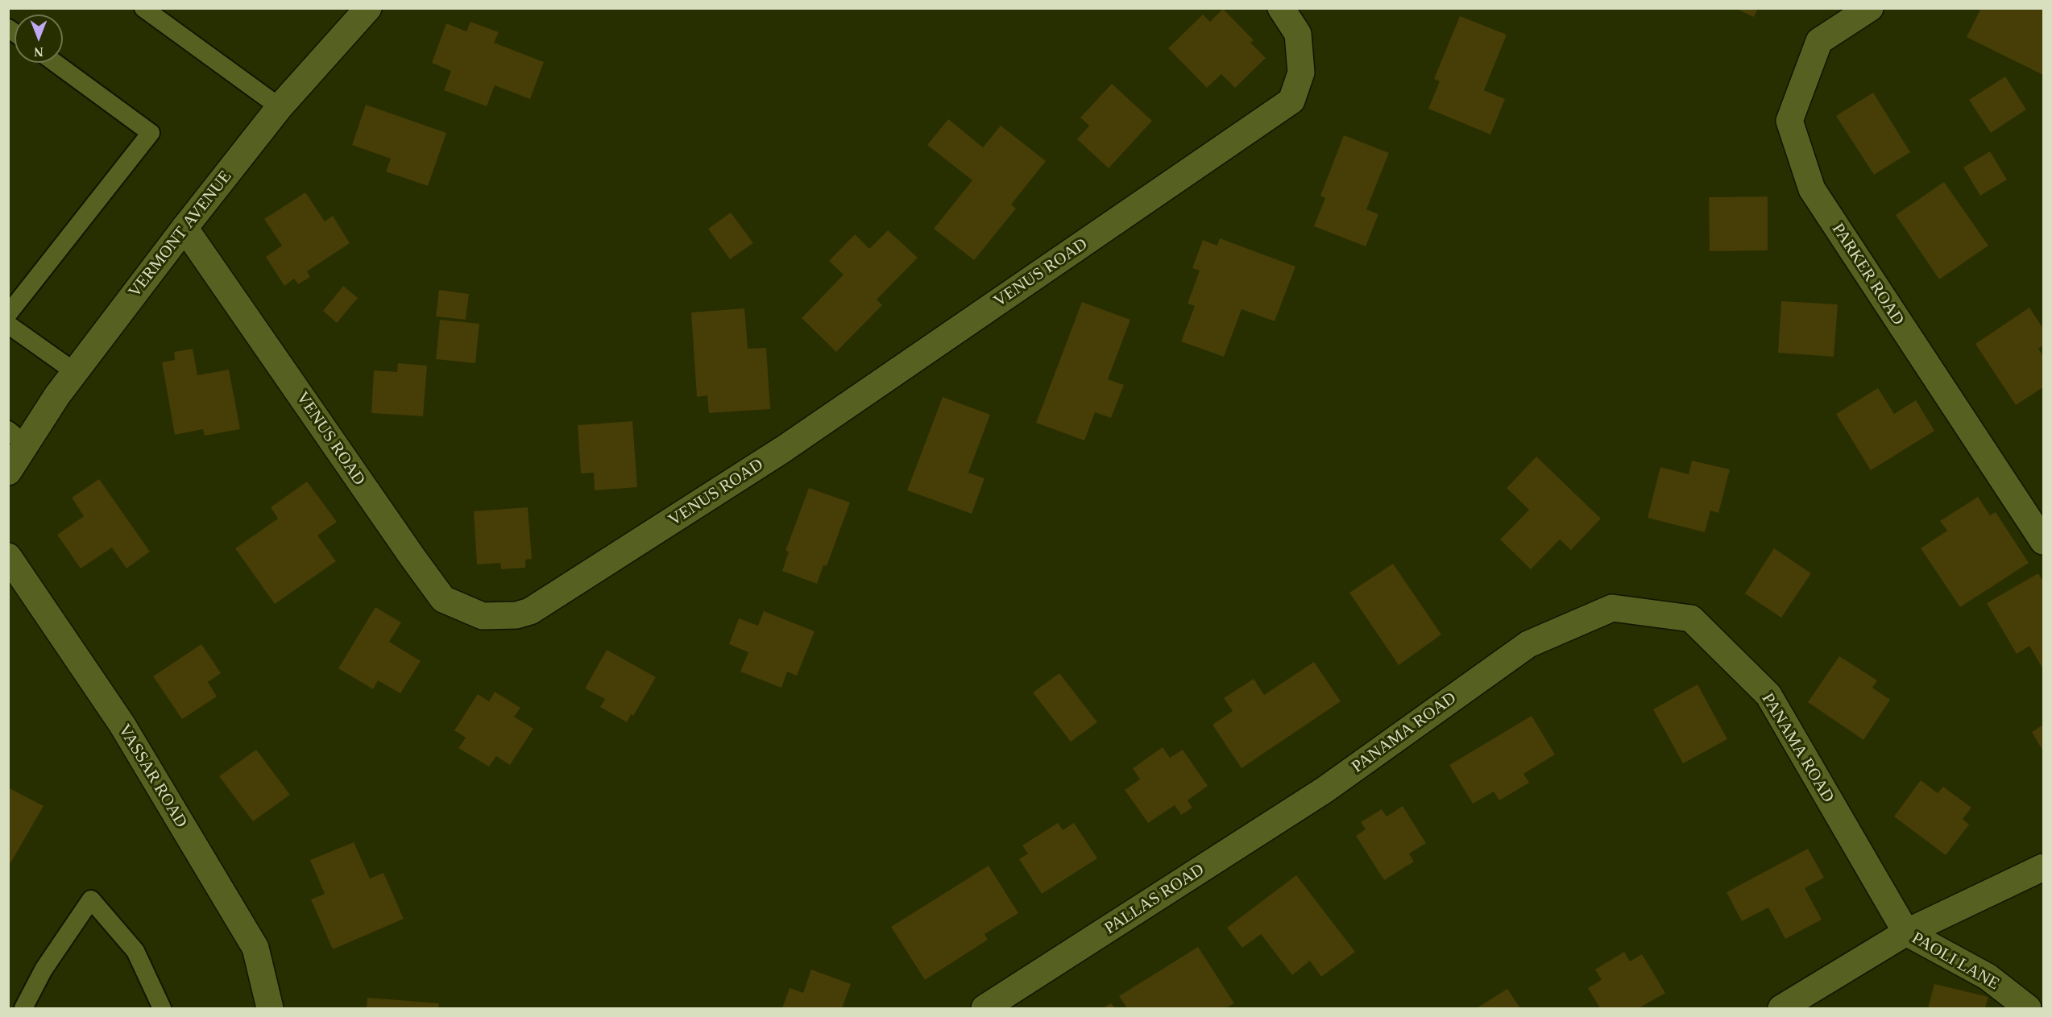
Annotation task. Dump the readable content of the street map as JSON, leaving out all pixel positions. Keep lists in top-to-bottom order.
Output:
{
  "streets": {
    "street": [
      "VERMONT AVENUE",
      "VENUS ROAD",
      "PARKER ROAD",
      "PANAMA ROAD",
      "VASSAR ROAD",
      "PALLAS ROAD",
      "PAOLI LANE"
    ]
  },
  "crossings": [
    ["VERMONT AVENUE", "VENUS ROAD"],
    ["PANAMA ROAD", "PALLAS ROAD"],
    ["PANAMA ROAD", "PAOLI LANE"]
  ],
  "north": "bottom"
}
